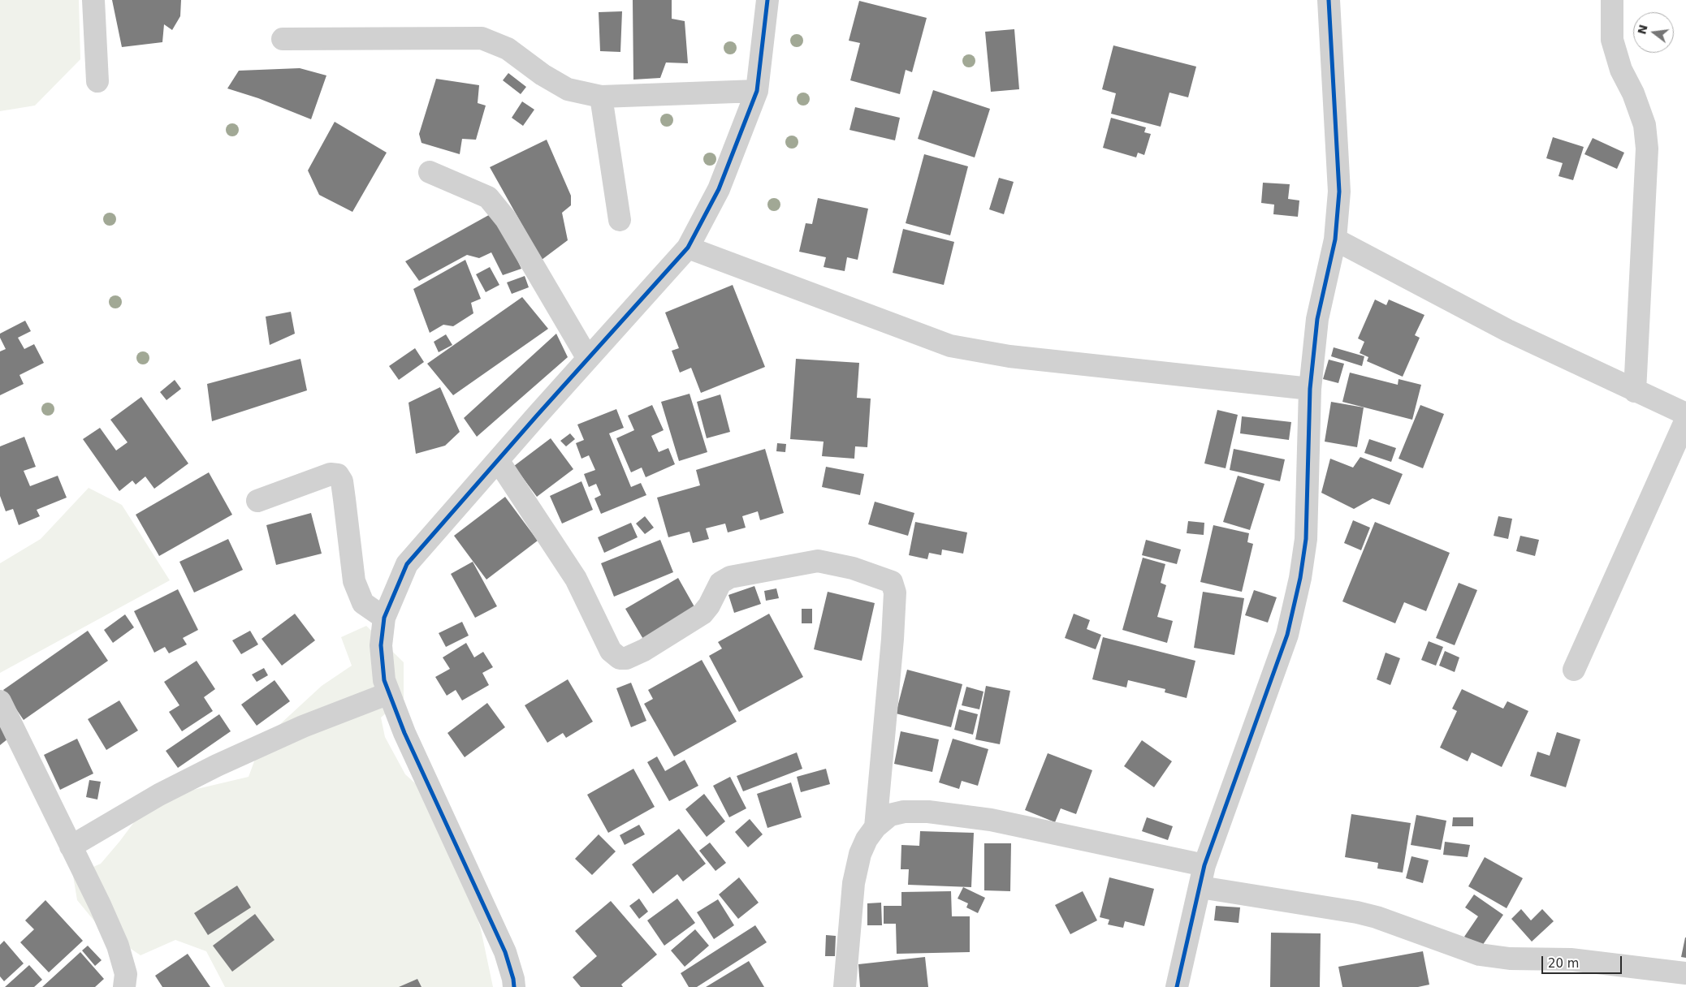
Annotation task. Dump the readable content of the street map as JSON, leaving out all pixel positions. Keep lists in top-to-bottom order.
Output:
{
  "scale_bar": "20 m",
  "north": "left"
}
